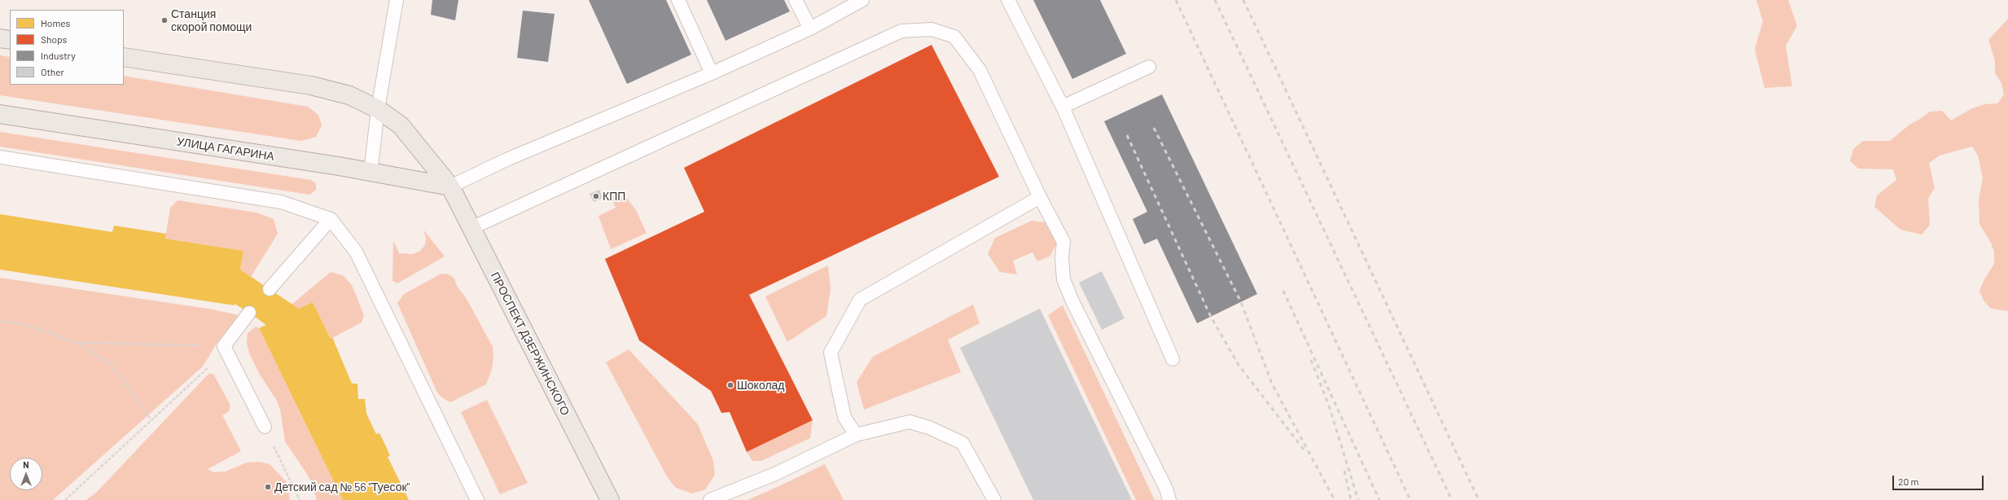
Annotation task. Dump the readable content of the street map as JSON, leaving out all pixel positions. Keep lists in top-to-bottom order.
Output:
{
  "streets": {
    "main road": ["УЛИЦА ГАГАРИНА", "ПРОСПЕКТ ДЗЕРЖИНСКОГО"]
  },
  "crossings": [
    ["УЛИЦА ГАГАРИНА", "ПРОСПЕКТ ДЗЕРЖИНСКОГО"]
  ],
  "places": [
    "Станция скорой помощи",
    "КПП",
    "Шоколад",
    "Детский сад № 56 \"Туесок\""
  ],
  "legend": [
    "Homes",
    "Shops",
    "Industry",
    "Other"
  ],
  "scale_bar": "20 m",
  "north": "top"
}
